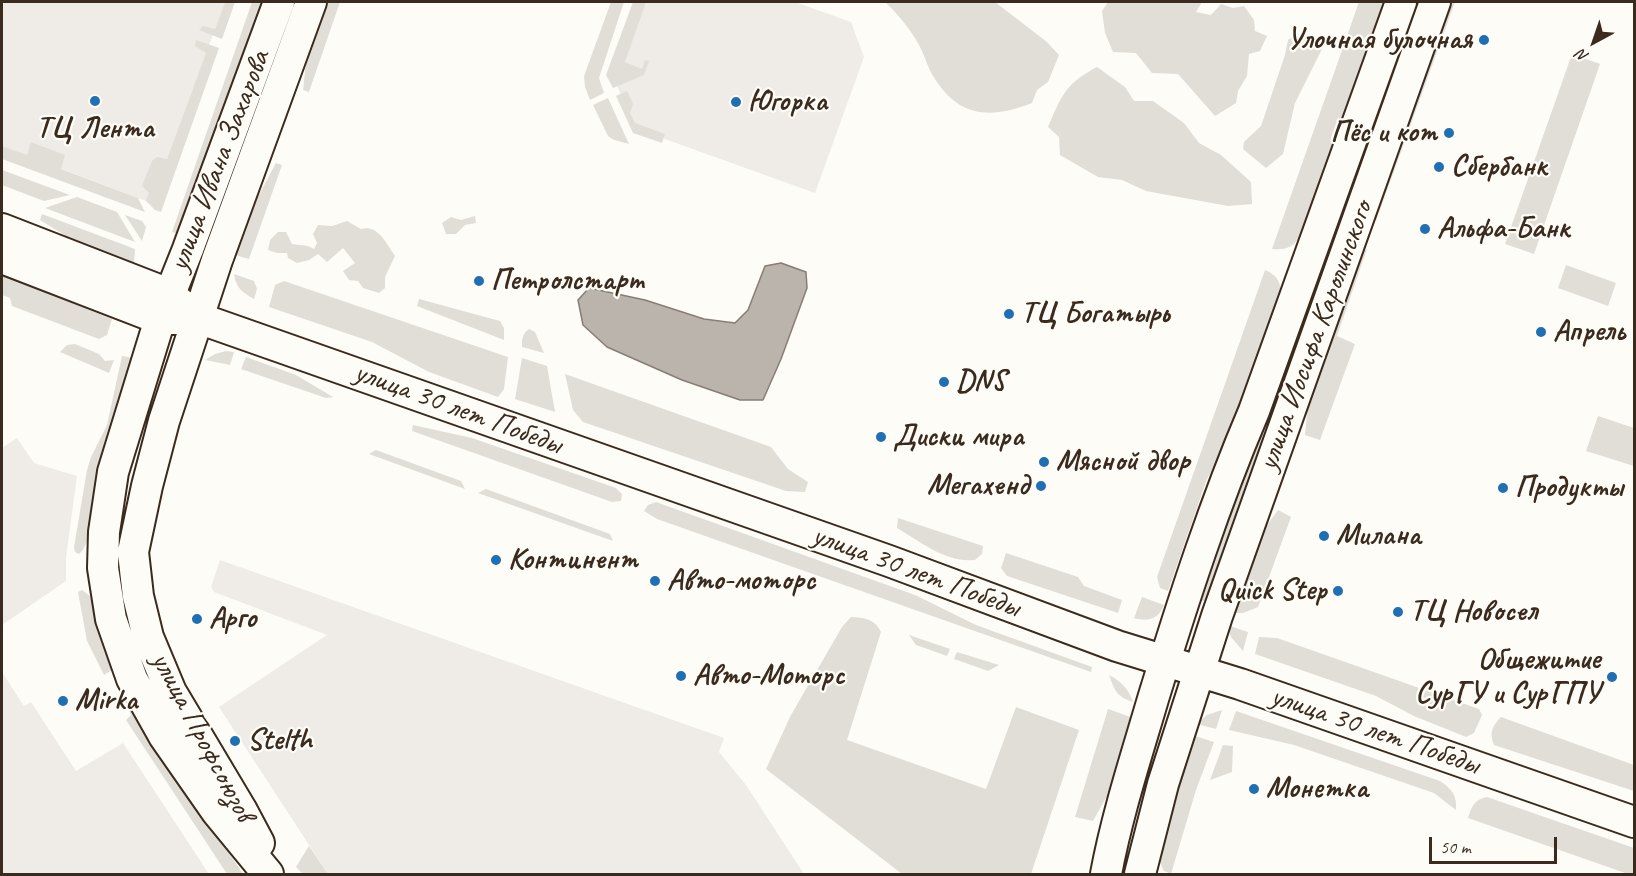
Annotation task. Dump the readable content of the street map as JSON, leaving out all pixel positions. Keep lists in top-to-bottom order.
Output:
{
  "streets": {
    "main road": [
      "улица Ивана Захарова",
      "улица Иосифа Каролинского",
      "улица 30 лет Победы",
      "улица Профсоюзов"
    ]
  },
  "crossings": [
    ["улица Ивана Захарова", "улица 30 лет Победы"],
    ["улица Ивана Захарова", "улица Профсоюзов"],
    ["улица Иосифа Каролинского", "улица 30 лет Победы"],
    ["улица 30 лет Победы", "улица Профсоюзов"]
  ],
  "places": [
    "Улочная булочная",
    "ТЦ Лента",
    "Югорка",
    "Пёс и кот",
    "Сбербанк",
    "Альфа-Банк",
    "Петролстарт",
    "ТЦ Богатырь",
    "Апрель",
    "DNS",
    "Диски мира",
    "Мясной двор",
    "Мегахенд",
    "Продукты",
    "Милана",
    "Континент",
    "Авто-моторс",
    "Quick Step",
    "ТЦ Новосел",
    "Арго",
    "Авто-Моторс",
    "Общежитие СурГУ и СурГПУ",
    "Mirka",
    "Stelth",
    "Монетка"
  ],
  "scale_bar": "50 m",
  "north": "bottom left"
}
